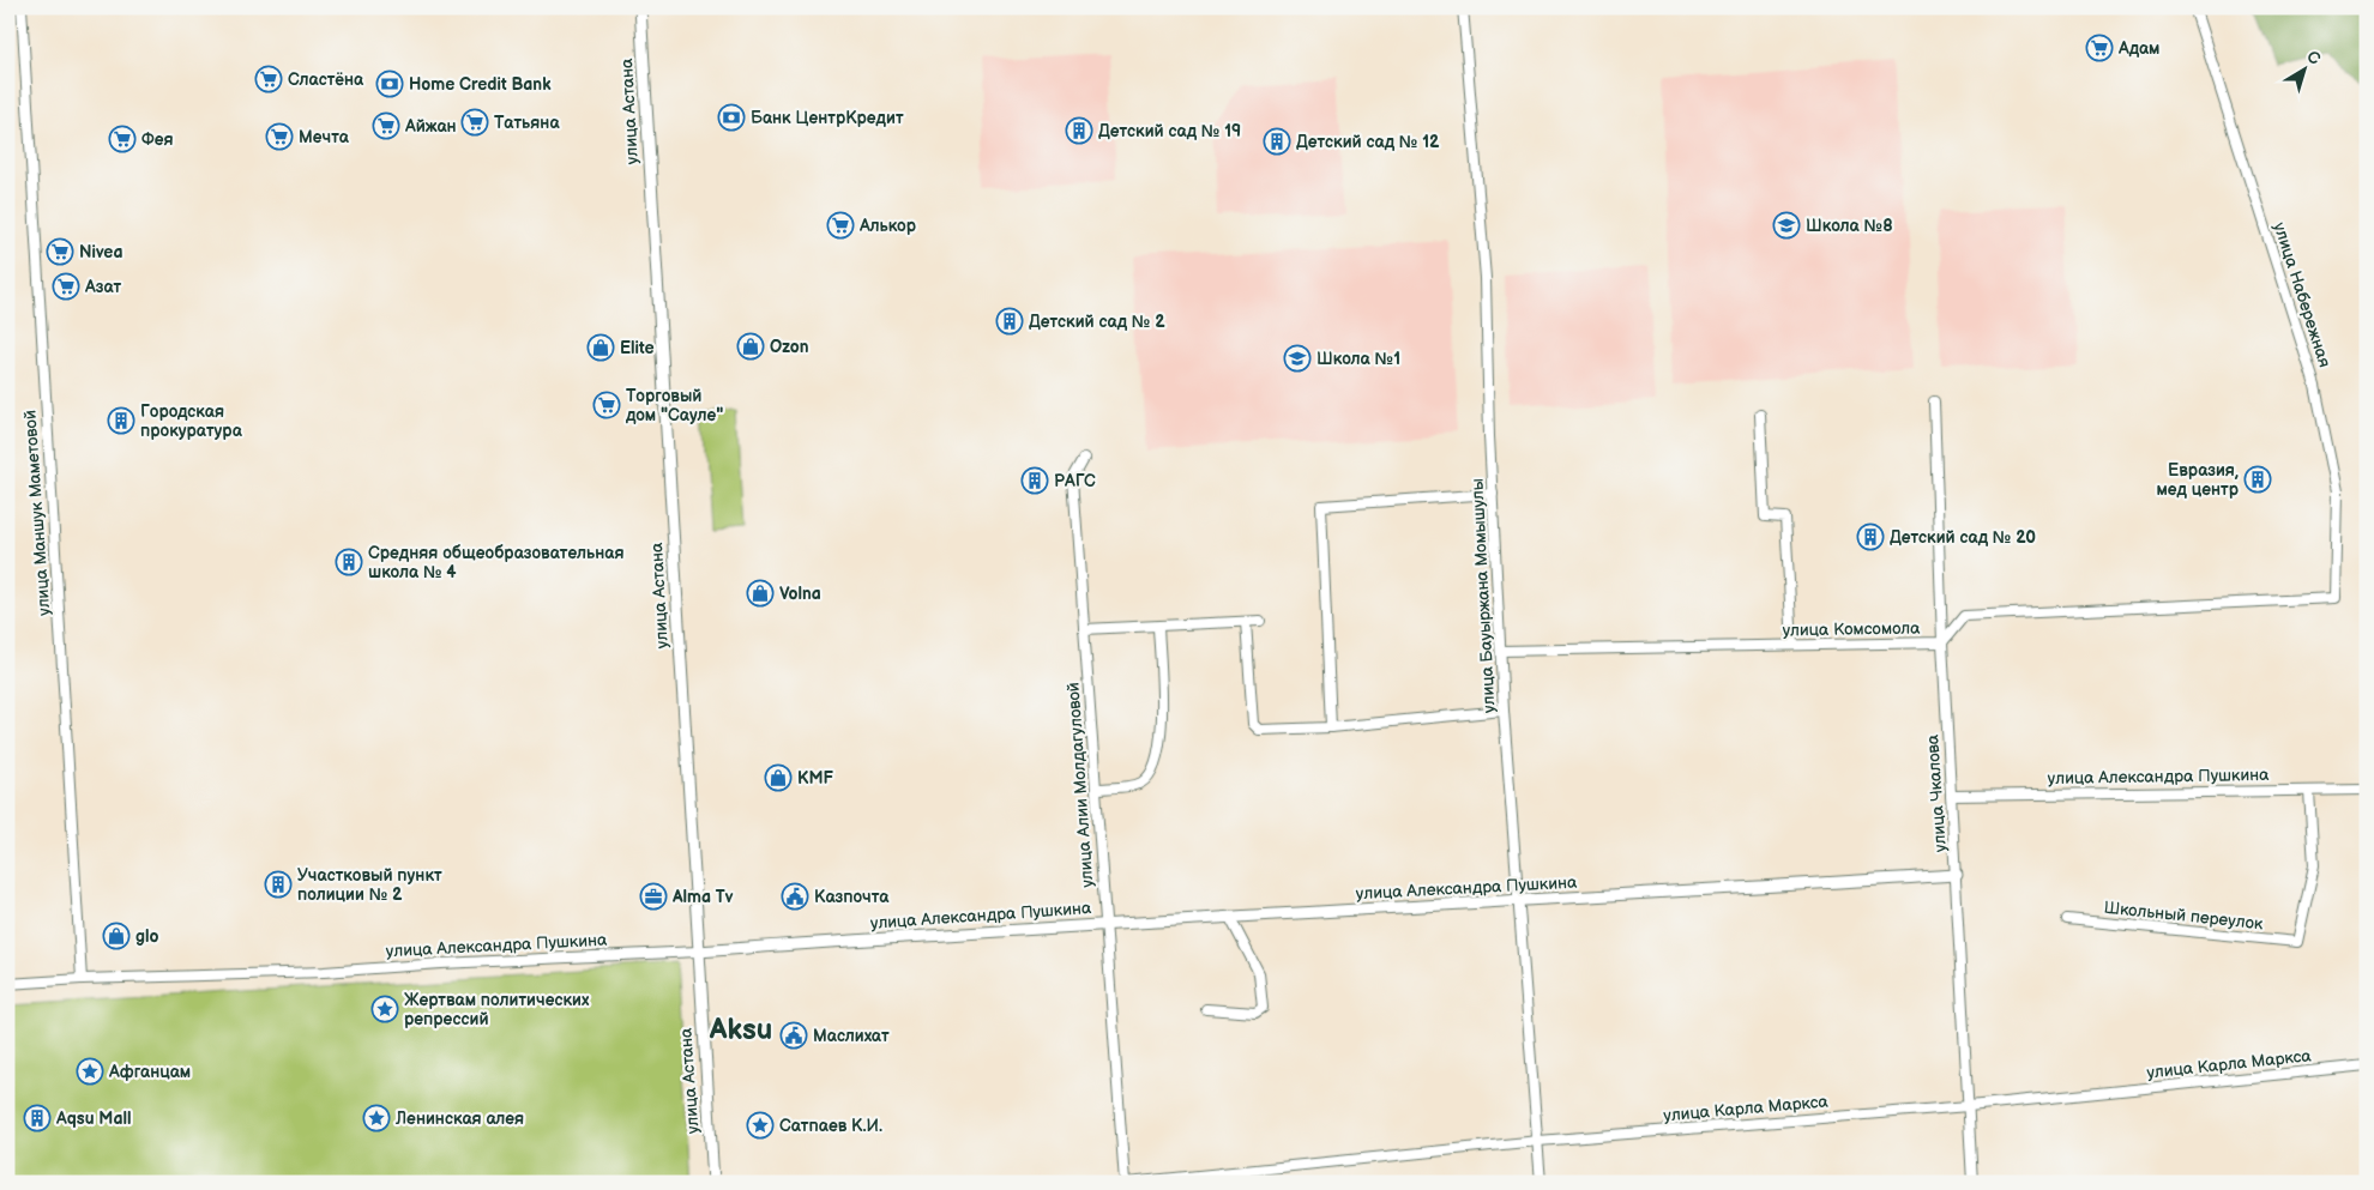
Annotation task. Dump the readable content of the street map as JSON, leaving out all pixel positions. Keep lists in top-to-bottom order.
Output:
{
  "streets": {
    "street": [
      "улица Астана",
      "улица Набережная",
      "улица Маншук Маметовой",
      "улица Бауыржана Момышулы",
      "улица Комсомола",
      "улица Александра Пушкина",
      "улица Алии Молдагуловой",
      "улица Чкалова",
      "Школьный переулок",
      "улица Карла Маркса"
    ]
  },
  "crossings": [
    ["улица Астана", "улица Александра Пушкина"],
    ["улица Набережная", "улица Комсомола"],
    ["улица Маншук Маметовой", "улица Александра Пушкина"],
    ["улица Бауыржана Момышулы", "улица Комсомола"],
    ["улица Бауыржана Момышулы", "улица Александра Пушкина"],
    ["улица Бауыржана Момышулы", "улица Карла Маркса"],
    ["улица Комсомола", "улица Чкалова"],
    ["улица Александра Пушкина", "улица Алии Молдагуловой"],
    ["улица Александра Пушкина", "улица Чкалова"],
    ["улица Александра Пушкина", "Школьный переулок"],
    ["улица Алии Молдагуловой", "улица Карла Маркса"],
    ["улица Чкалова", "улица Карла Маркса"]
  ],
  "districts": ["Aksu"],
  "places": {
    "supermarket": [
      "Адам",
      "Сластёна",
      "Татьяна",
      "Айжан",
      "Мечта",
      "Фея",
      "Алькор",
      "Nivea",
      "Азат",
      "Торговый дом \"Сауле\""
    ],
    "bank": ["Home Credit Bank", "Банк ЦентрКредит"],
    "building": [
      "Детский сад № 19",
      "Детский сад № 12",
      "Детский сад № 2",
      "Городская прокуратура",
      "Евразия, мед центр",
      "РАГС",
      "Детский сад № 20",
      "Средняя общеобразовательная школа № 4",
      "Участковый пункт полиции № 2",
      "Аqsu Mall"
    ],
    "school or university": ["Школа №8", "Школа №1"],
    "shop": [
      "Ozon",
      "Elite",
      "Volna",
      "KMF",
      "glo"
    ],
    "office": ["Alma Tv"],
    "public building": ["Казпочта", "Маслихат"],
    "place": [
      "Жертвам политических репрессий",
      "Афганцам",
      "Ленинская алея",
      "Сатпаев К.И."
    ]
  },
  "north": "top right"
}
